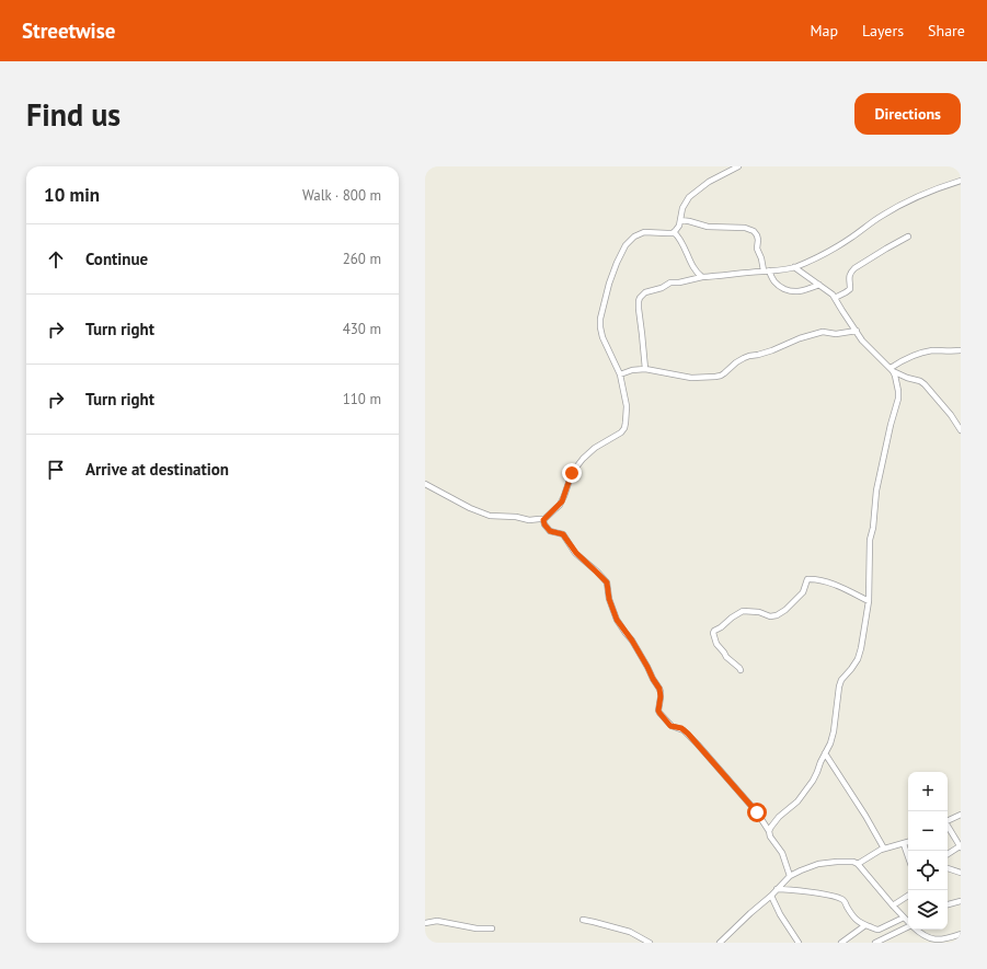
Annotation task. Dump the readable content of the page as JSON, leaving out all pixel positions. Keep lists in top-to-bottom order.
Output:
{
  "page": {
    "header": "Streetwise",
    "nav": ["Map", "Layers", "Share"],
    "buttons": "Directions",
    "title": "Find us",
    "heading": ["10 min", "Walk · 800 m"],
    "list": [
      ["Continue", "260 m"],
      ["Turn right", "430 m"],
      ["Turn right", "110 m"],
      "Arrive at destination"
    ],
    "map_buttons": ["+", "−"]
  }
}
